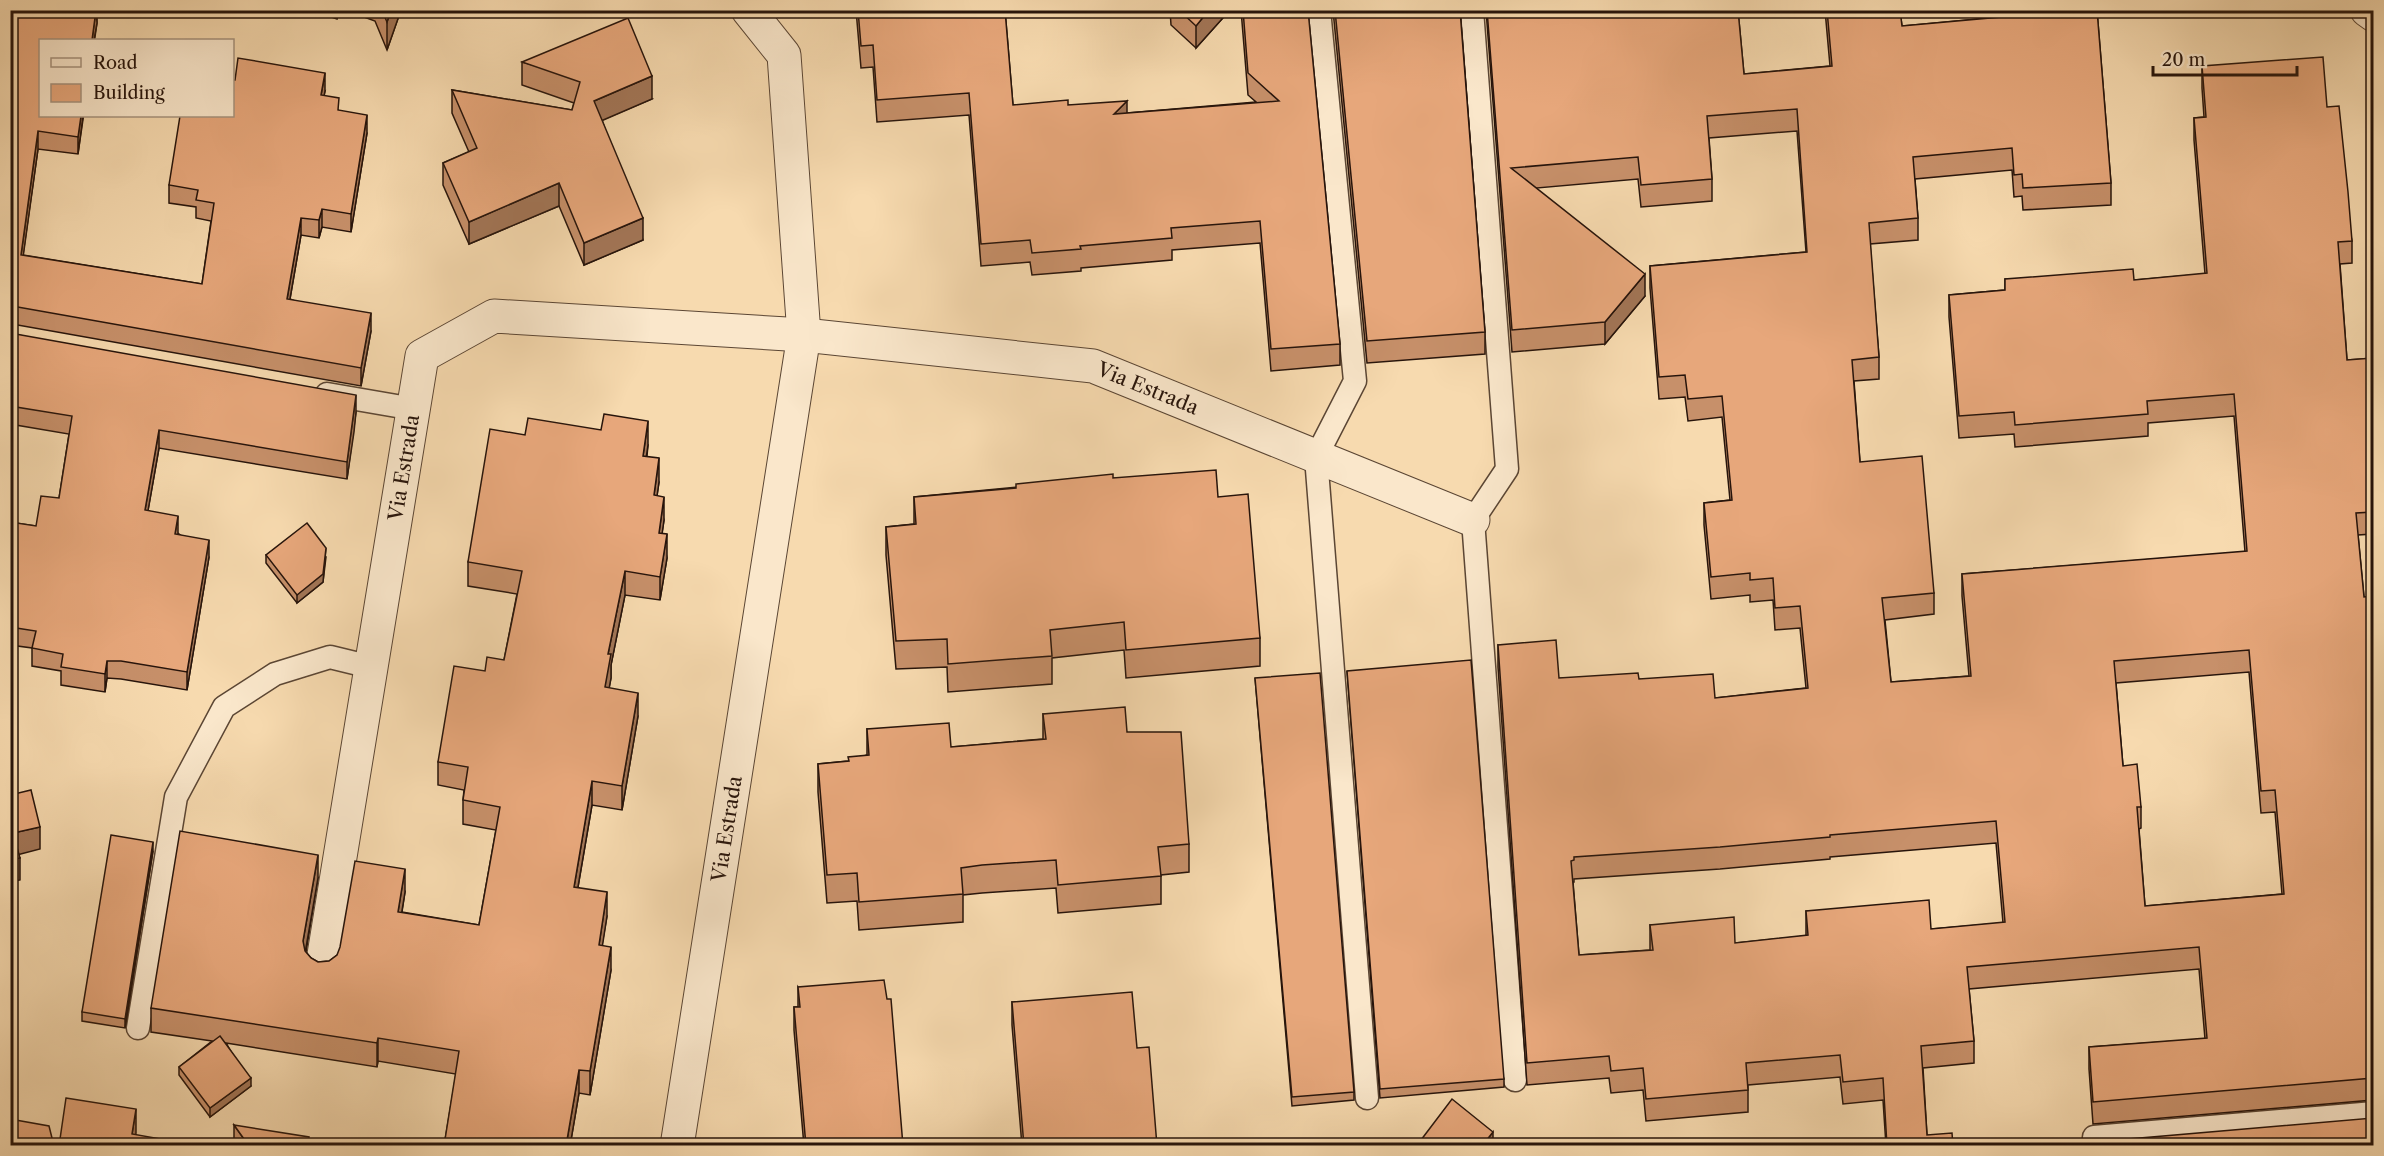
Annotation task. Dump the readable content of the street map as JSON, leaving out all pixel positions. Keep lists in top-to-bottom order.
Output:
{
  "streets": {
    "street": ["Via Estrada"]
  },
  "legend": ["Road", "Building"],
  "scale_bar": "20 m"
}
